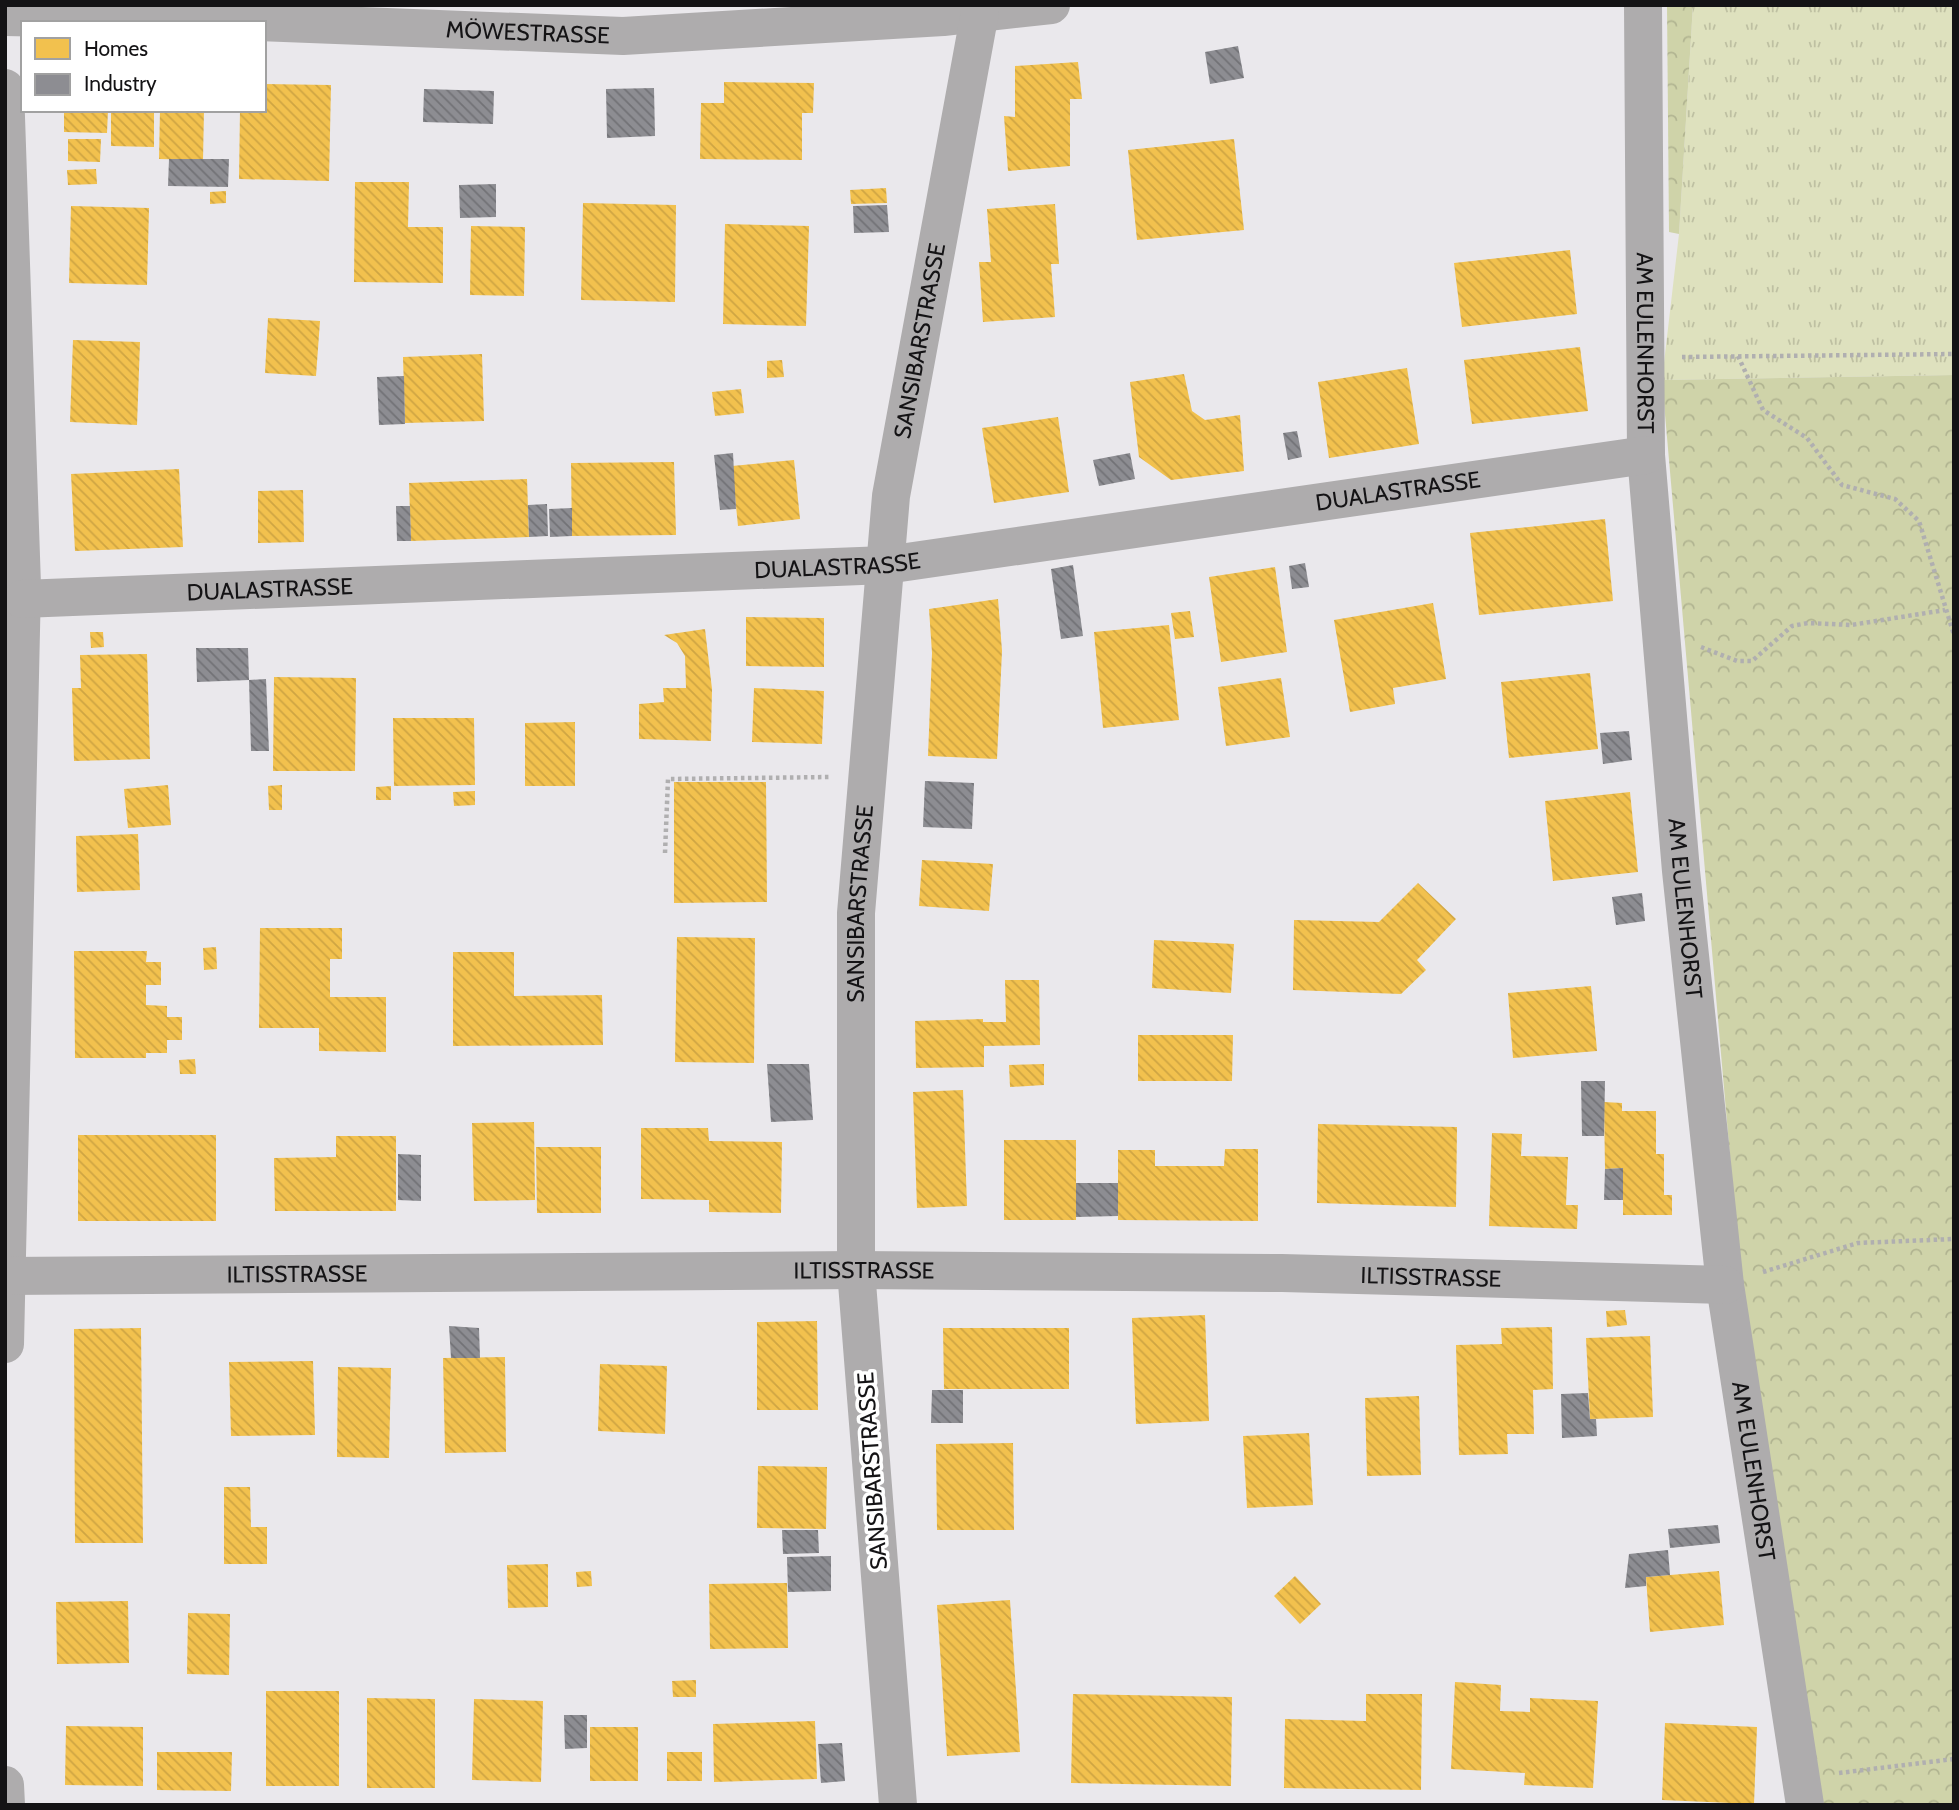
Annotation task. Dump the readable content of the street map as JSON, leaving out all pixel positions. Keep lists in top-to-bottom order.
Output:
{
  "streets": {
    "street": [
      "MÖWESTRASSE",
      "SANSIBARSTRASSE",
      "AM EULENHORST",
      "DUALASTRASSE",
      "ILTISSTRASSE"
    ]
  },
  "crossings": [
    ["MÖWESTRASSE", "SANSIBARSTRASSE"],
    ["SANSIBARSTRASSE", "DUALASTRASSE"],
    ["SANSIBARSTRASSE", "ILTISSTRASSE"],
    ["AM EULENHORST", "DUALASTRASSE"],
    ["AM EULENHORST", "ILTISSTRASSE"]
  ],
  "legend": ["Homes", "Industry"]
}
